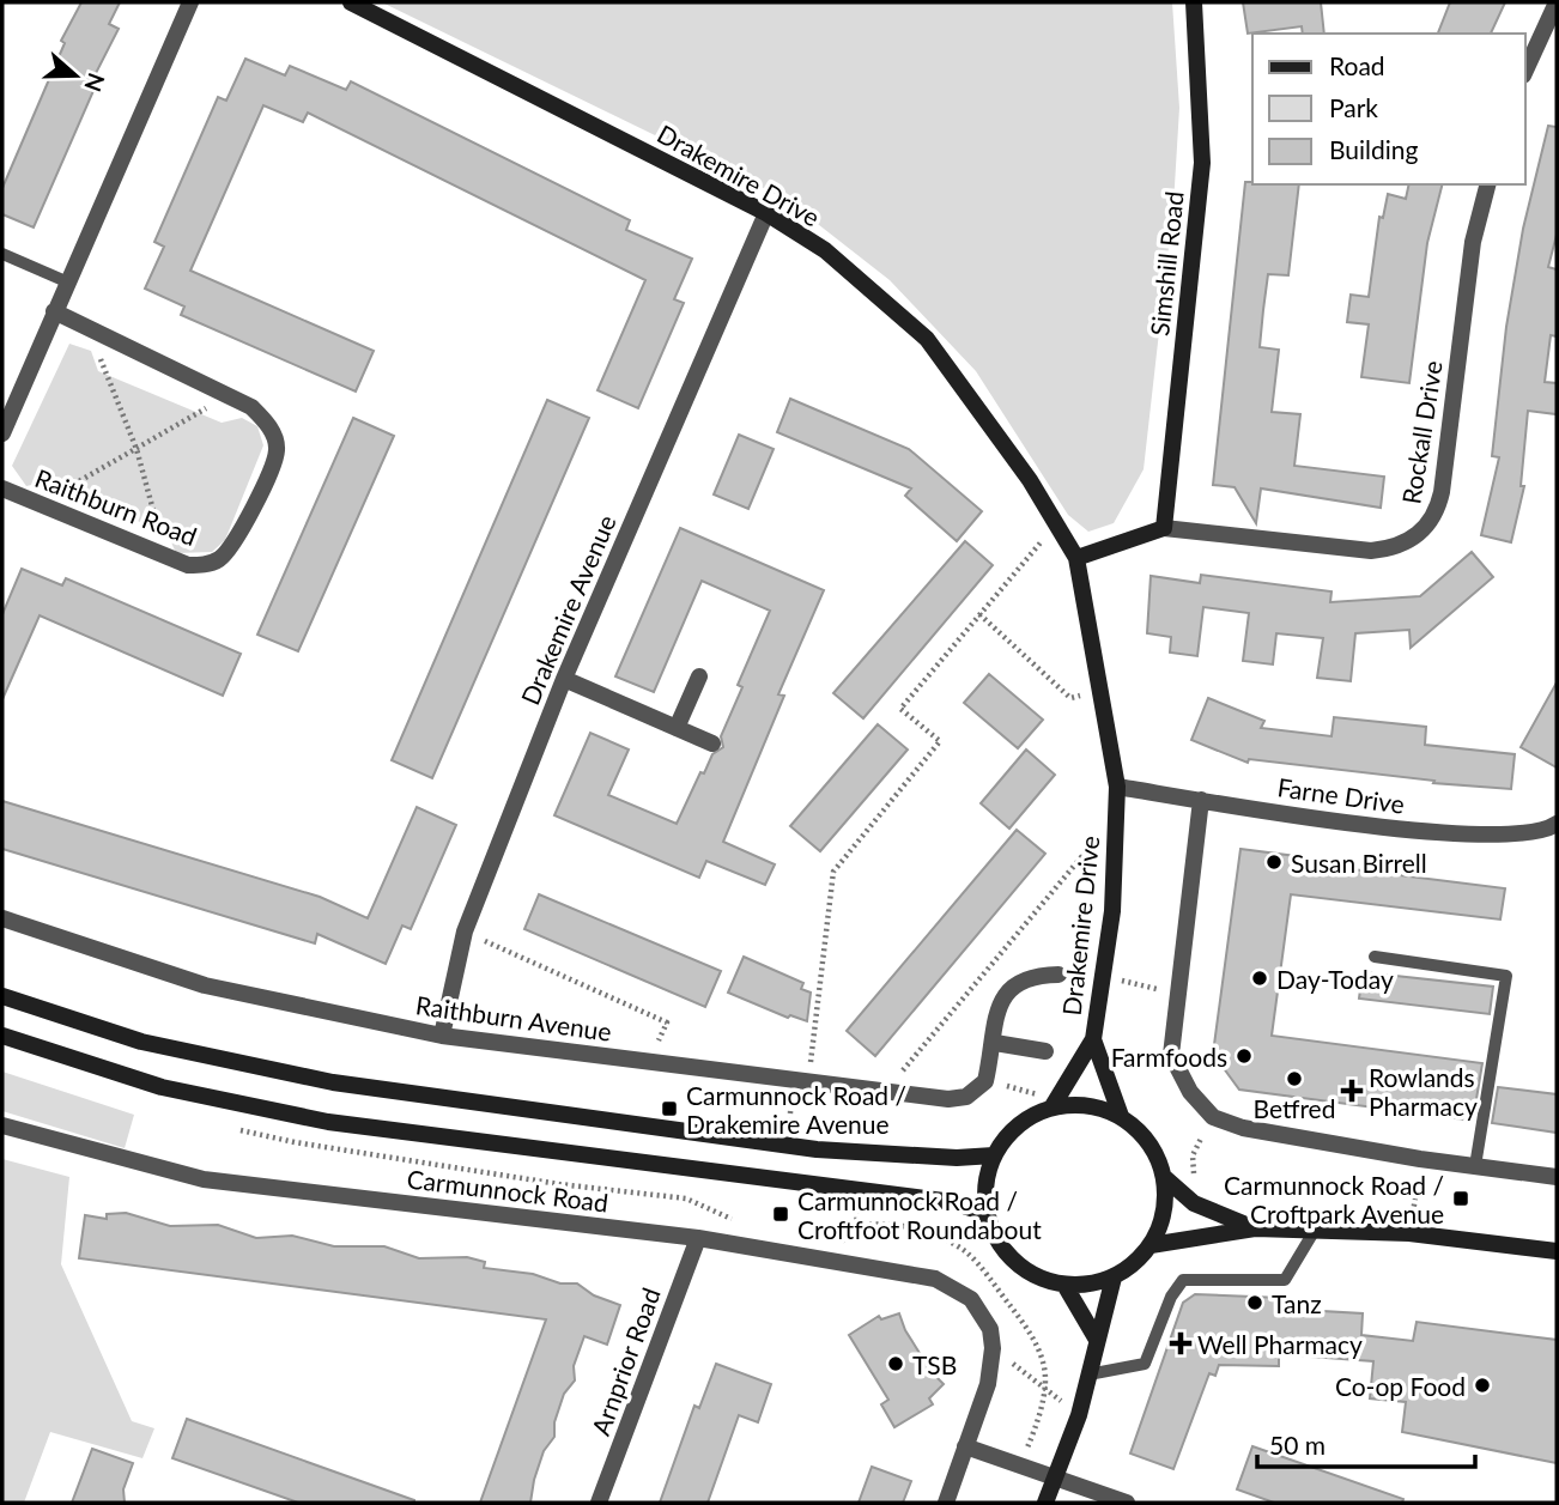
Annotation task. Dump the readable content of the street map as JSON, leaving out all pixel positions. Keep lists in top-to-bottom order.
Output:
{
  "streets": {
    "main road": [
      "Drakemire Drive",
      "Simshill Road",
      "Rockall Drive",
      "Carmunnock Road"
    ],
    "street": [
      "Raithburn Road",
      "Drakemire Avenue",
      "Farne Drive",
      "Raithburn Avenue",
      "Arnprior Road"
    ]
  },
  "crossings": [
    ["Drakemire Drive", "Rockall Drive"],
    ["Drakemire Drive", "Drakemire Avenue"],
    ["Drakemire Drive", "Farne Drive"],
    ["Drakemire Drive", "Carmunnock Road"],
    ["Simshill Road", "Rockall Drive"],
    ["Drakemire Avenue", "Raithburn Avenue"],
    ["Carmunnock Road", "Arnprior Road"]
  ],
  "places": {
    "other": [
      "Susan Birrell",
      "Day-Today",
      "Farmfoods",
      "Betfred",
      "Tanz",
      "TSB",
      "Co-op Food"
    ],
    "health": ["Rowlands Pharmacy", "Well Pharmacy"],
    "transit": ["Carmunnock Road / Drakemire Avenue", "Carmunnock Road / Croftpark Avenue", "Carmunnock Road / Croftfoot Roundabout"]
  },
  "legend": ["Road", "Park", "Building"],
  "scale_bar": "50 m",
  "north": "right"
}
